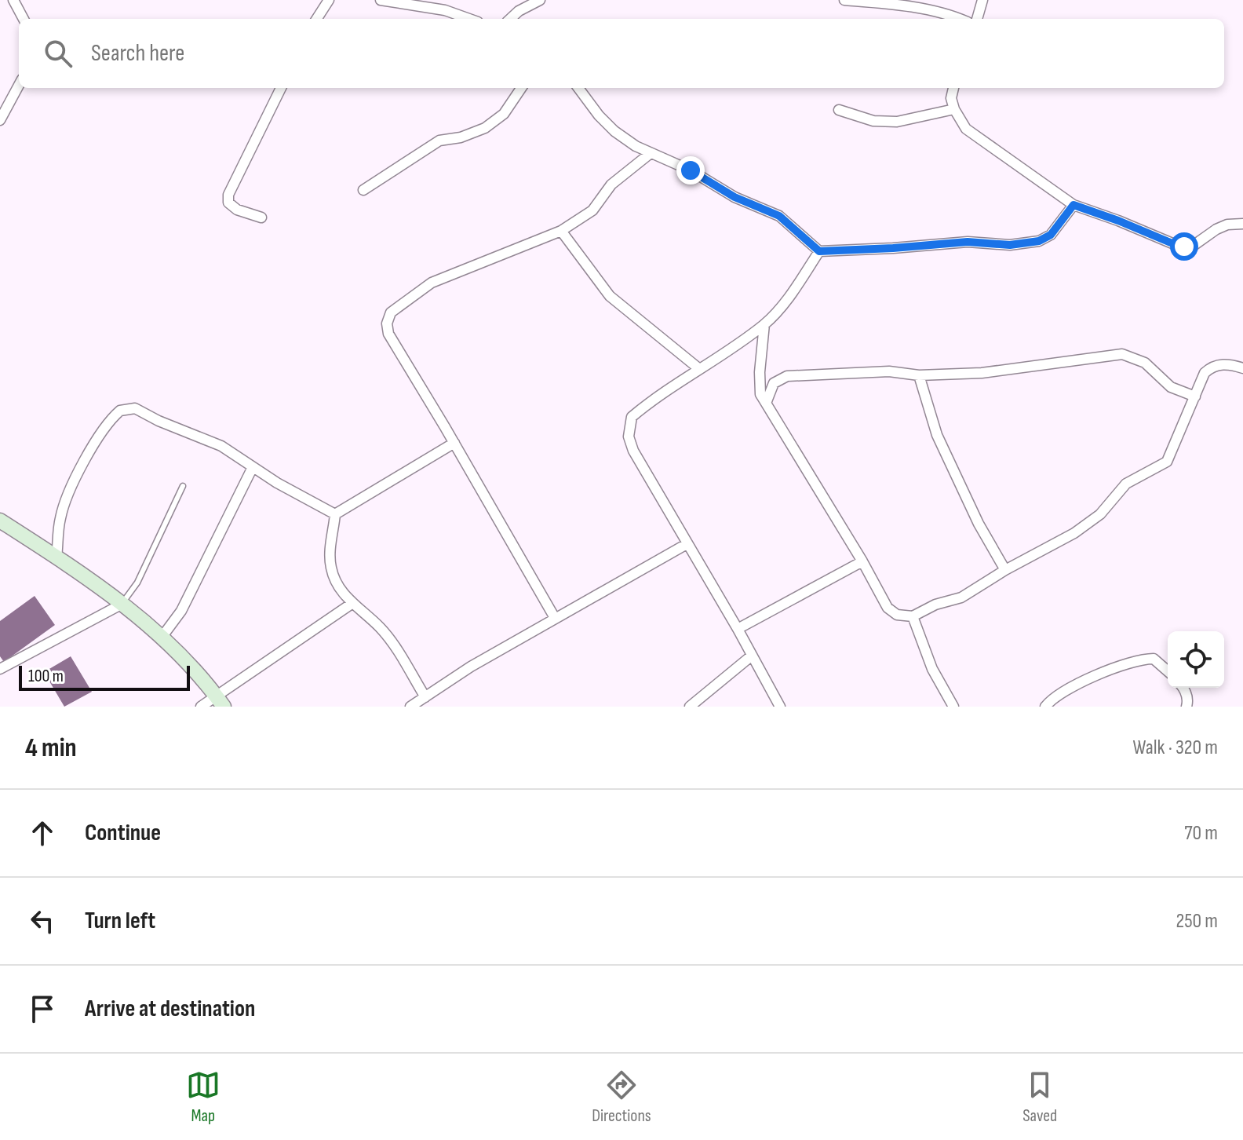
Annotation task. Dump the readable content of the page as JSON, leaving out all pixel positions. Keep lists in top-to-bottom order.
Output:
{
  "scale_bar": "100 m",
  "page": {
    "search": "Search here",
    "scale": "100 m",
    "heading": ["4 min", "Walk · 320 m"],
    "list": [
      ["Continue", "70 m"],
      ["Turn left", "250 m"],
      "Arrive at destination"
    ],
    "nav": ["Map", "Directions", "Saved"]
  }
}
